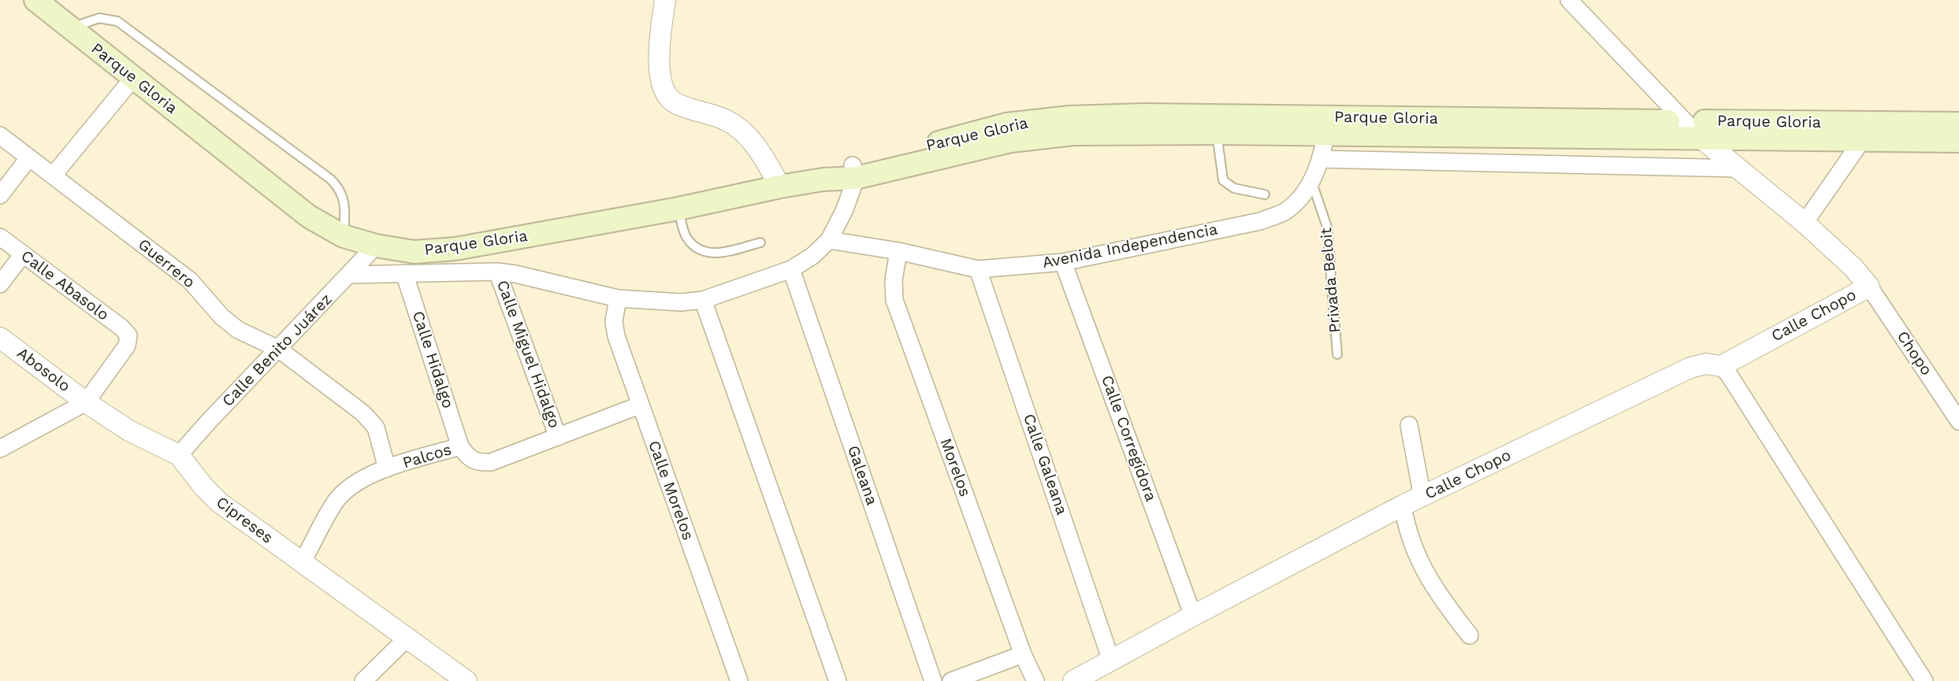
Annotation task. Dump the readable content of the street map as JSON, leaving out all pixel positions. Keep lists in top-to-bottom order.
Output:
{
  "streets": {
    "main road": ["Parque Gloria"],
    "street": [
      "Avenida Independencia",
      "Guerrero",
      "Calle Abasolo",
      "Calle Chopo",
      "Calle Benito Juárez",
      "Chopo",
      "Calle Miguel Hidalgo",
      "Calle Hidalgo",
      "Abosolo",
      "Calle Corregidora",
      "Palcos",
      "Calle Galeana",
      "Morelos",
      "Galeana",
      "Calle Morelos",
      "Cipreses"
    ],
    "lane": ["Privada Beloit"]
  },
  "crossings": [
    ["Parque Gloria", "Avenida Independencia"],
    ["Parque Gloria", "Calle Benito Juárez"],
    ["Avenida Independencia", "Privada Beloit"],
    ["Avenida Independencia", "Calle Corregidora"],
    ["Avenida Independencia", "Calle Galeana"],
    ["Avenida Independencia", "Morelos"],
    ["Guerrero", "Calle Benito Juárez"],
    ["Guerrero", "Palcos"],
    ["Calle Abasolo", "Abosolo"],
    ["Calle Abasolo", "Cipreses"],
    ["Calle Chopo", "Chopo"],
    ["Calle Chopo", "Calle Corregidora"],
    ["Calle Chopo", "Calle Galeana"],
    ["Calle Benito Juárez", "Cipreses"],
    ["Calle Miguel Hidalgo", "Palcos"],
    ["Calle Hidalgo", "Palcos"],
    ["Abosolo", "Cipreses"],
    ["Palcos", "Calle Morelos"],
    ["Palcos", "Cipreses"]
  ]
}
